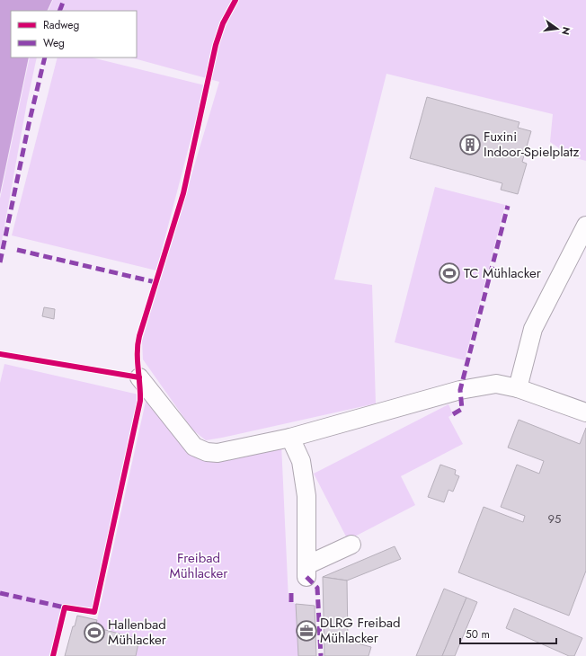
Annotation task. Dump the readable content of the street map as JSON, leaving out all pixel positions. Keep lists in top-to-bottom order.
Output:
{
  "parks": ["Freibad Mühlacker"],
  "places": {
    "building": ["Fuxini Indoor-Spielplatz"],
    "sports": ["TC Mühlacker", "Hallenbad Mühlacker"],
    "office": ["DLRG Freibad Mühlacker"]
  },
  "house_numbers": ["95"],
  "legend": ["Radweg", "Weg"],
  "scale_bar": "50 m",
  "north": "right"
}
